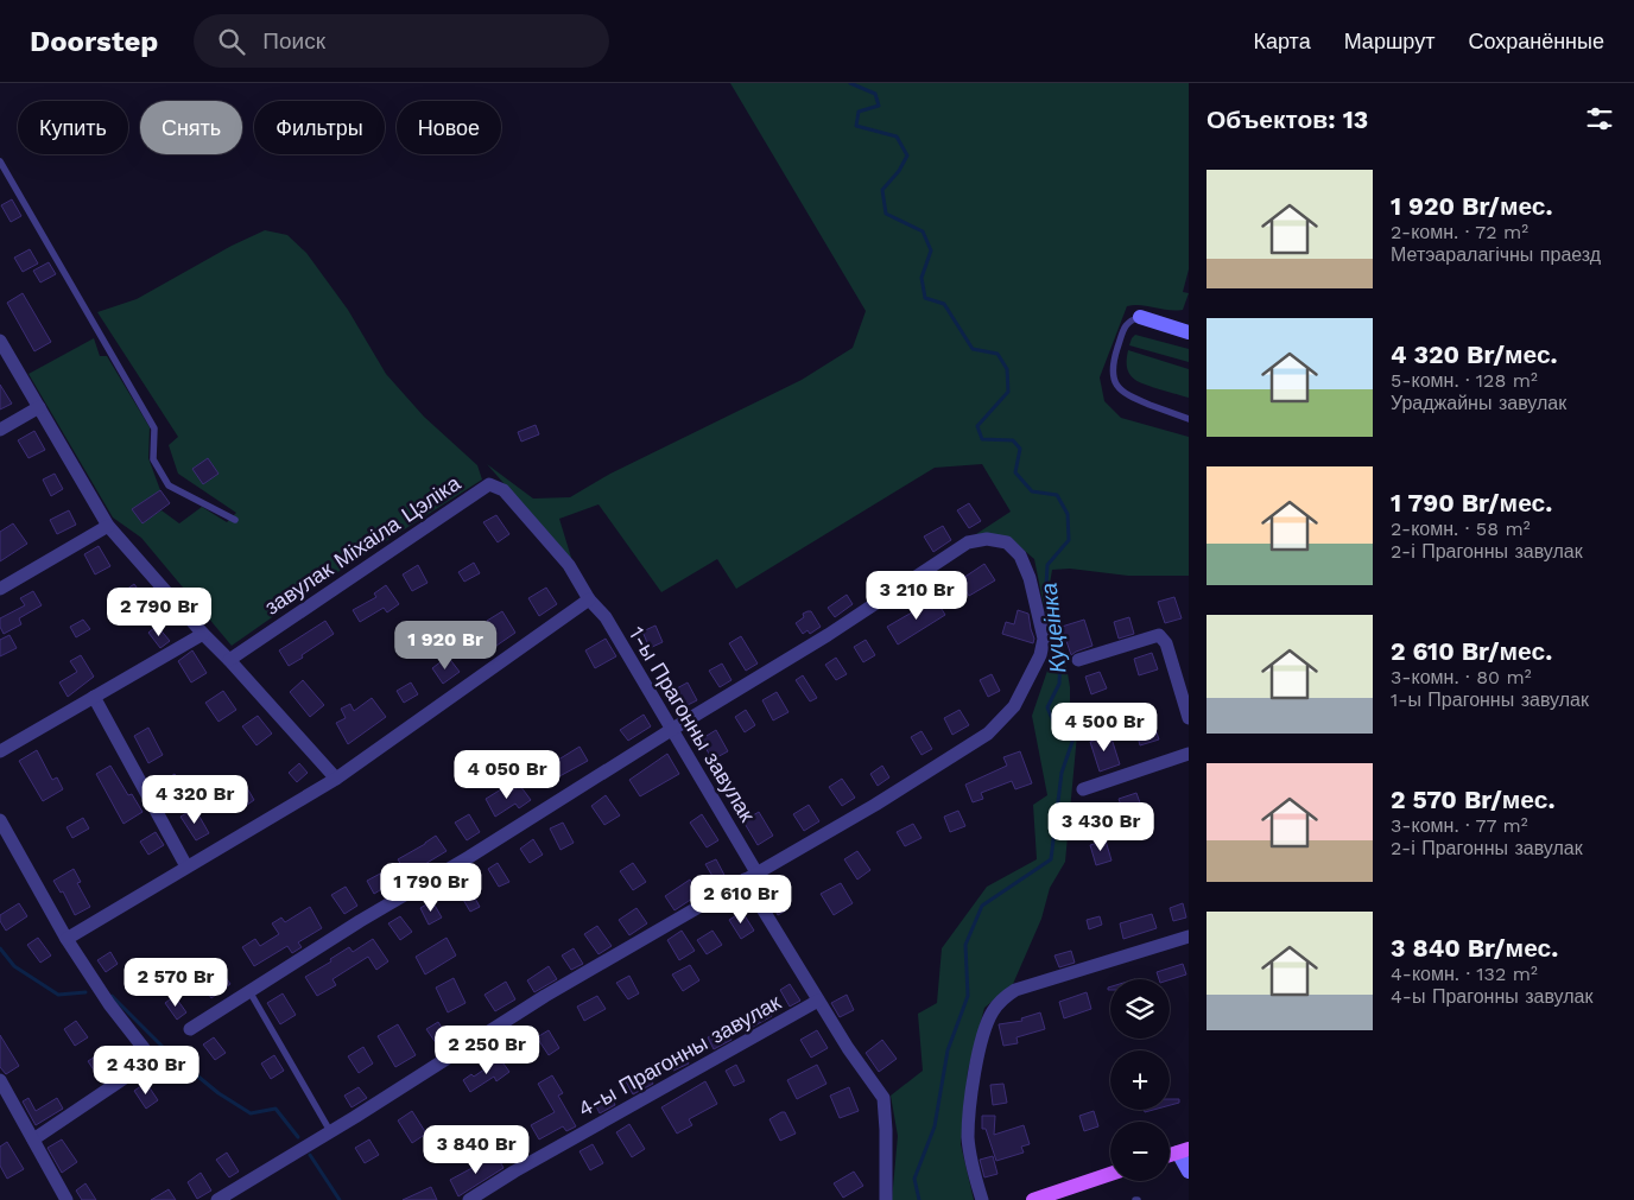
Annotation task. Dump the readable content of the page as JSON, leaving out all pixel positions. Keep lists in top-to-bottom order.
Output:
{
  "streets": {
    "street": ["завулак Міхаіла Цэліка", "1-ы Прагонны завулак", "4-ы Прагонны завулак"]
  },
  "crossings": [
    ["завулак Міхаіла Цэліка", "1-ы Прагонны завулак"],
    ["1-ы Прагонны завулак", "4-ы Прагонны завулак"]
  ],
  "water": ["Куцеінка"],
  "page": {
    "header": "Doorstep",
    "search": "Поиск",
    "nav": ["Карта", "Маршрут", "Сохранённые"],
    "heading": "Объектов: 13",
    "chip": [
      "Купить",
      "Снять",
      "Фильтры",
      "Новое"
    ],
    "list": [
      {
        "name": "1 920 Br/мес.",
        "note": "2-комн. · 72 m² · Метэаралагічны праезд"
      },
      {
        "name": "4 320 Br/мес.",
        "note": "5-комн. · 128 m² · Ураджайны завулак"
      },
      {
        "name": "1 790 Br/мес.",
        "note": "2-комн. · 58 m² · 2-і Прагонны завулак"
      },
      {
        "name": "2 610 Br/мес.",
        "note": "3-комн. · 80 m² · 1-ы Прагонны завулак"
      },
      {
        "name": "2 570 Br/мес.",
        "note": "3-комн. · 77 m² · 2-і Прагонны завулак"
      },
      {
        "name": "3 840 Br/мес.",
        "note": "4-комн. · 132 m² · 4-ы Прагонны завулак"
      }
    ],
    "price": [
      "3 210 Br",
      "2 790 Br",
      "1 920 Br",
      "4 500 Br",
      "4 050 Br",
      "4 320 Br",
      "3 430 Br",
      "1 790 Br",
      "2 610 Br",
      "2 570 Br",
      "2 250 Br",
      "2 430 Br",
      "3 840 Br"
    ],
    "map_buttons": ["+", "−"]
  }
}
